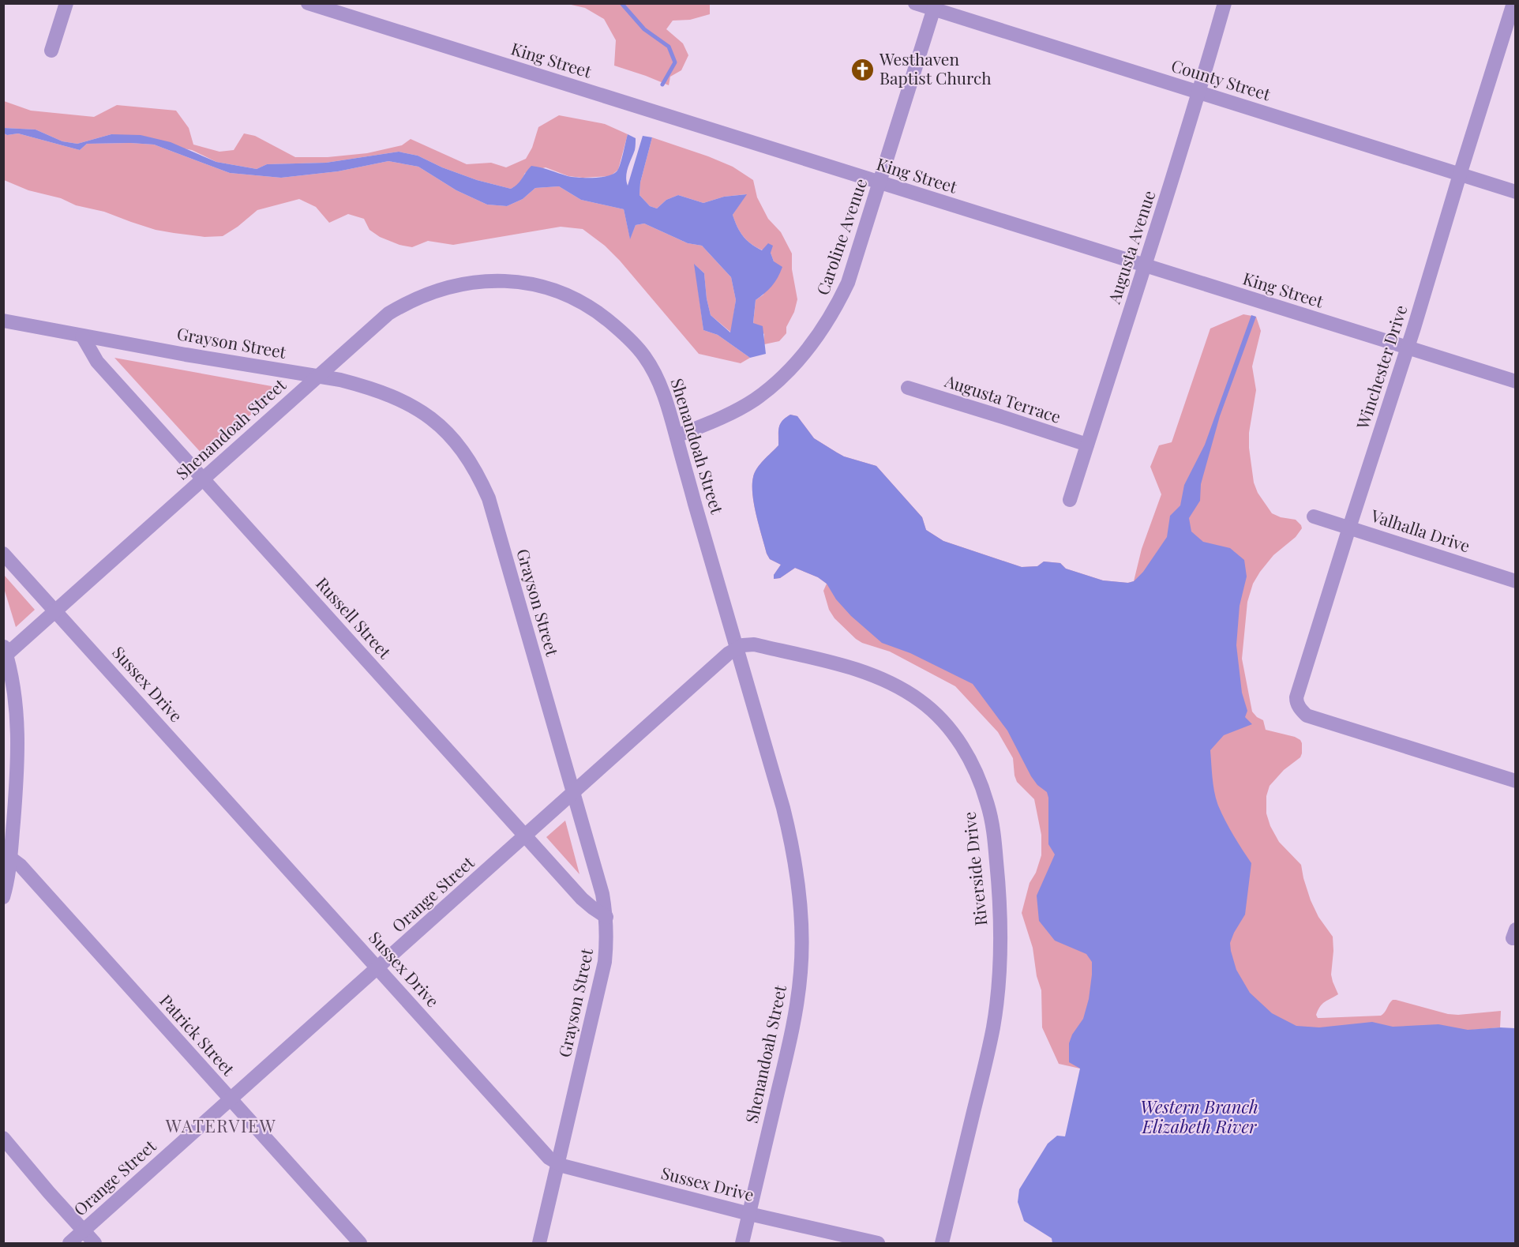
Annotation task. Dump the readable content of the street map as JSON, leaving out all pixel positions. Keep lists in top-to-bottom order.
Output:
{
  "streets": {
    "street": [
      "King Street",
      "County Street",
      "Caroline Avenue",
      "Augusta Avenue",
      "Grayson Street",
      "Winchester Drive",
      "Augusta Terrace",
      "Shenandoah Street",
      "Valhalla Drive",
      "Russell Street",
      "Sussex Drive",
      "Riverside Drive",
      "Orange Street",
      "Patrick Street"
    ]
  },
  "crossings": [
    ["King Street", "Caroline Avenue"],
    ["King Street", "Augusta Avenue"],
    ["King Street", "Winchester Drive"],
    ["County Street", "Caroline Avenue"],
    ["County Street", "Augusta Avenue"],
    ["County Street", "Winchester Drive"],
    ["Caroline Avenue", "Shenandoah Street"],
    ["Augusta Avenue", "Augusta Terrace"],
    ["Grayson Street", "Shenandoah Street"],
    ["Grayson Street", "Russell Street"],
    ["Grayson Street", "Sussex Drive"],
    ["Grayson Street", "Orange Street"],
    ["Winchester Drive", "Valhalla Drive"],
    ["Shenandoah Street", "Russell Street"],
    ["Shenandoah Street", "Sussex Drive"],
    ["Shenandoah Street", "Riverside Drive"],
    ["Shenandoah Street", "Orange Street"],
    ["Russell Street", "Orange Street"],
    ["Sussex Drive", "Orange Street"],
    ["Riverside Drive", "Orange Street"],
    ["Orange Street", "Patrick Street"]
  ],
  "districts": ["WATERVIEW"],
  "water": ["Western Branch Elizabeth River"],
  "places": {
    "church": ["Westhaven Baptist Church"]
  }
}
